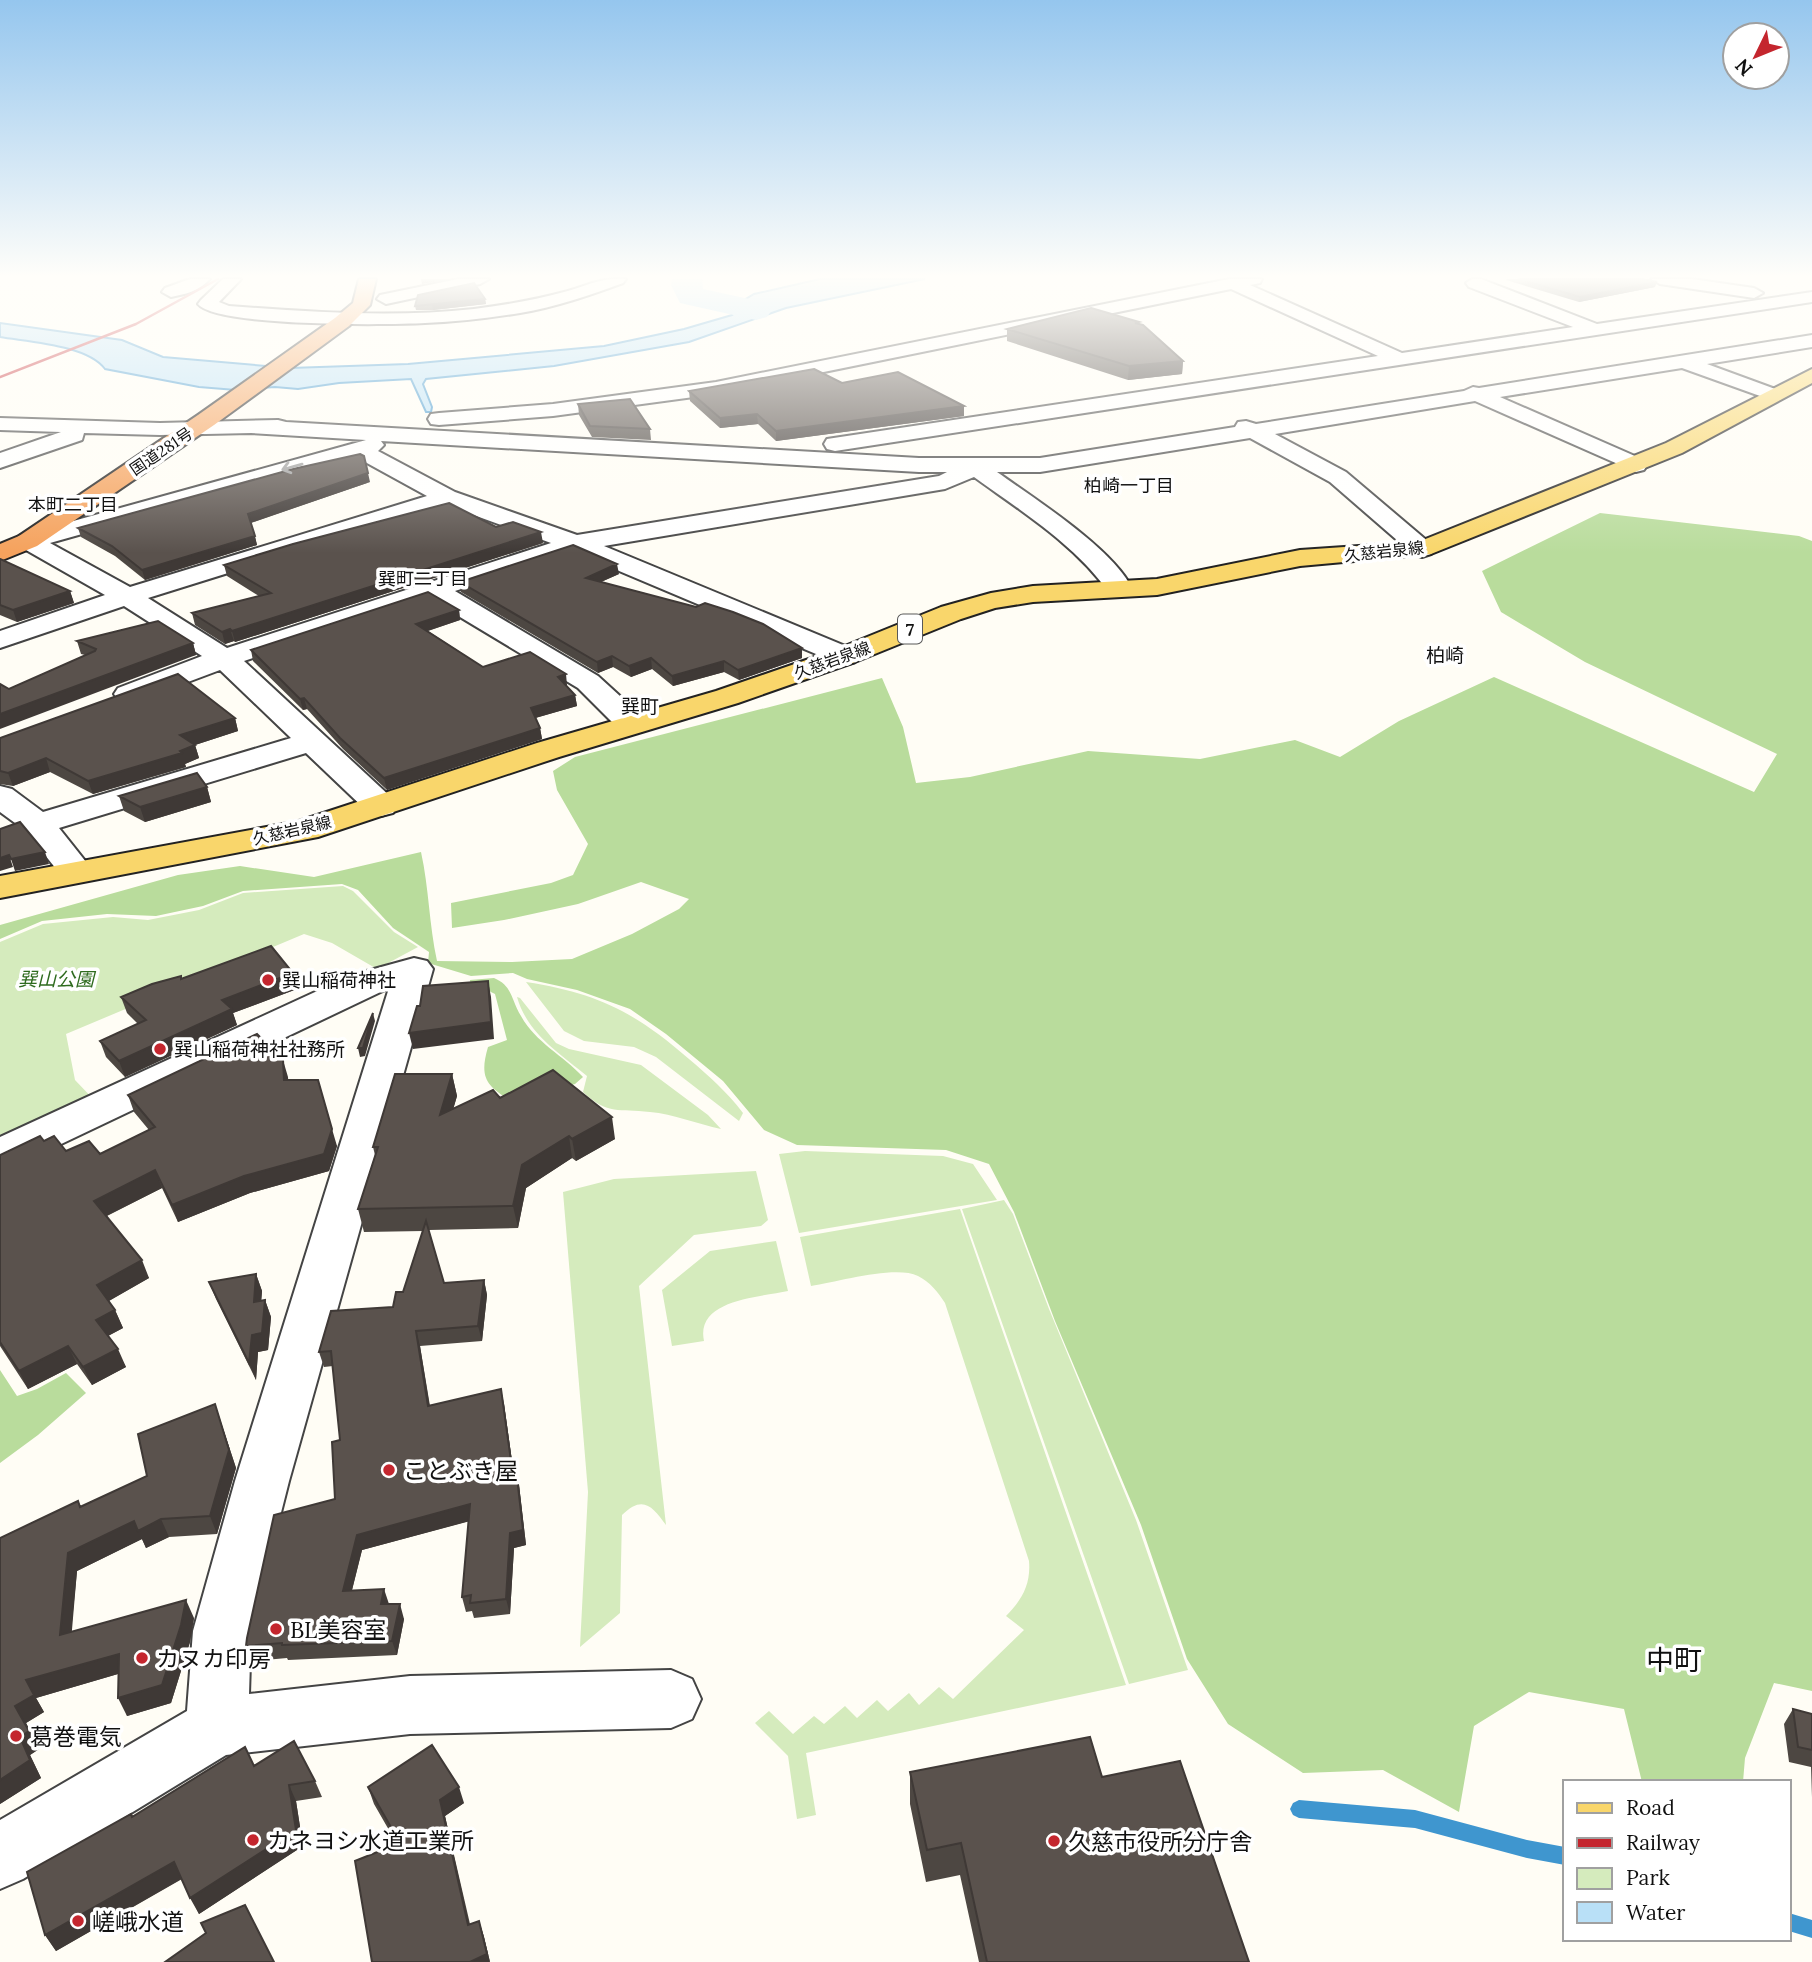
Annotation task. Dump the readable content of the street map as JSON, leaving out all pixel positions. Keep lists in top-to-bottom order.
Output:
{
  "streets": {
    "highway": ["国道281号"],
    "main road": ["久慈岩泉線", "7"]
  },
  "districts": [
    "柏崎一丁目",
    "本町二丁目",
    "巽町二丁目",
    "柏崎",
    "巽町",
    "中町"
  ],
  "parks": ["巽山公園"],
  "places": [
    "巽山稲荷神社",
    "巽山稲荷神社社務所",
    "ことぶき屋",
    "BL美容室",
    "カヌカ印房",
    "葛巻電気",
    "カネヨシ水道工業所",
    "久慈市役所分庁舎",
    "嵯峨水道"
  ],
  "legend": [
    "Road",
    "Railway",
    "Park",
    "Water"
  ],
  "north": "bottom left"
}
